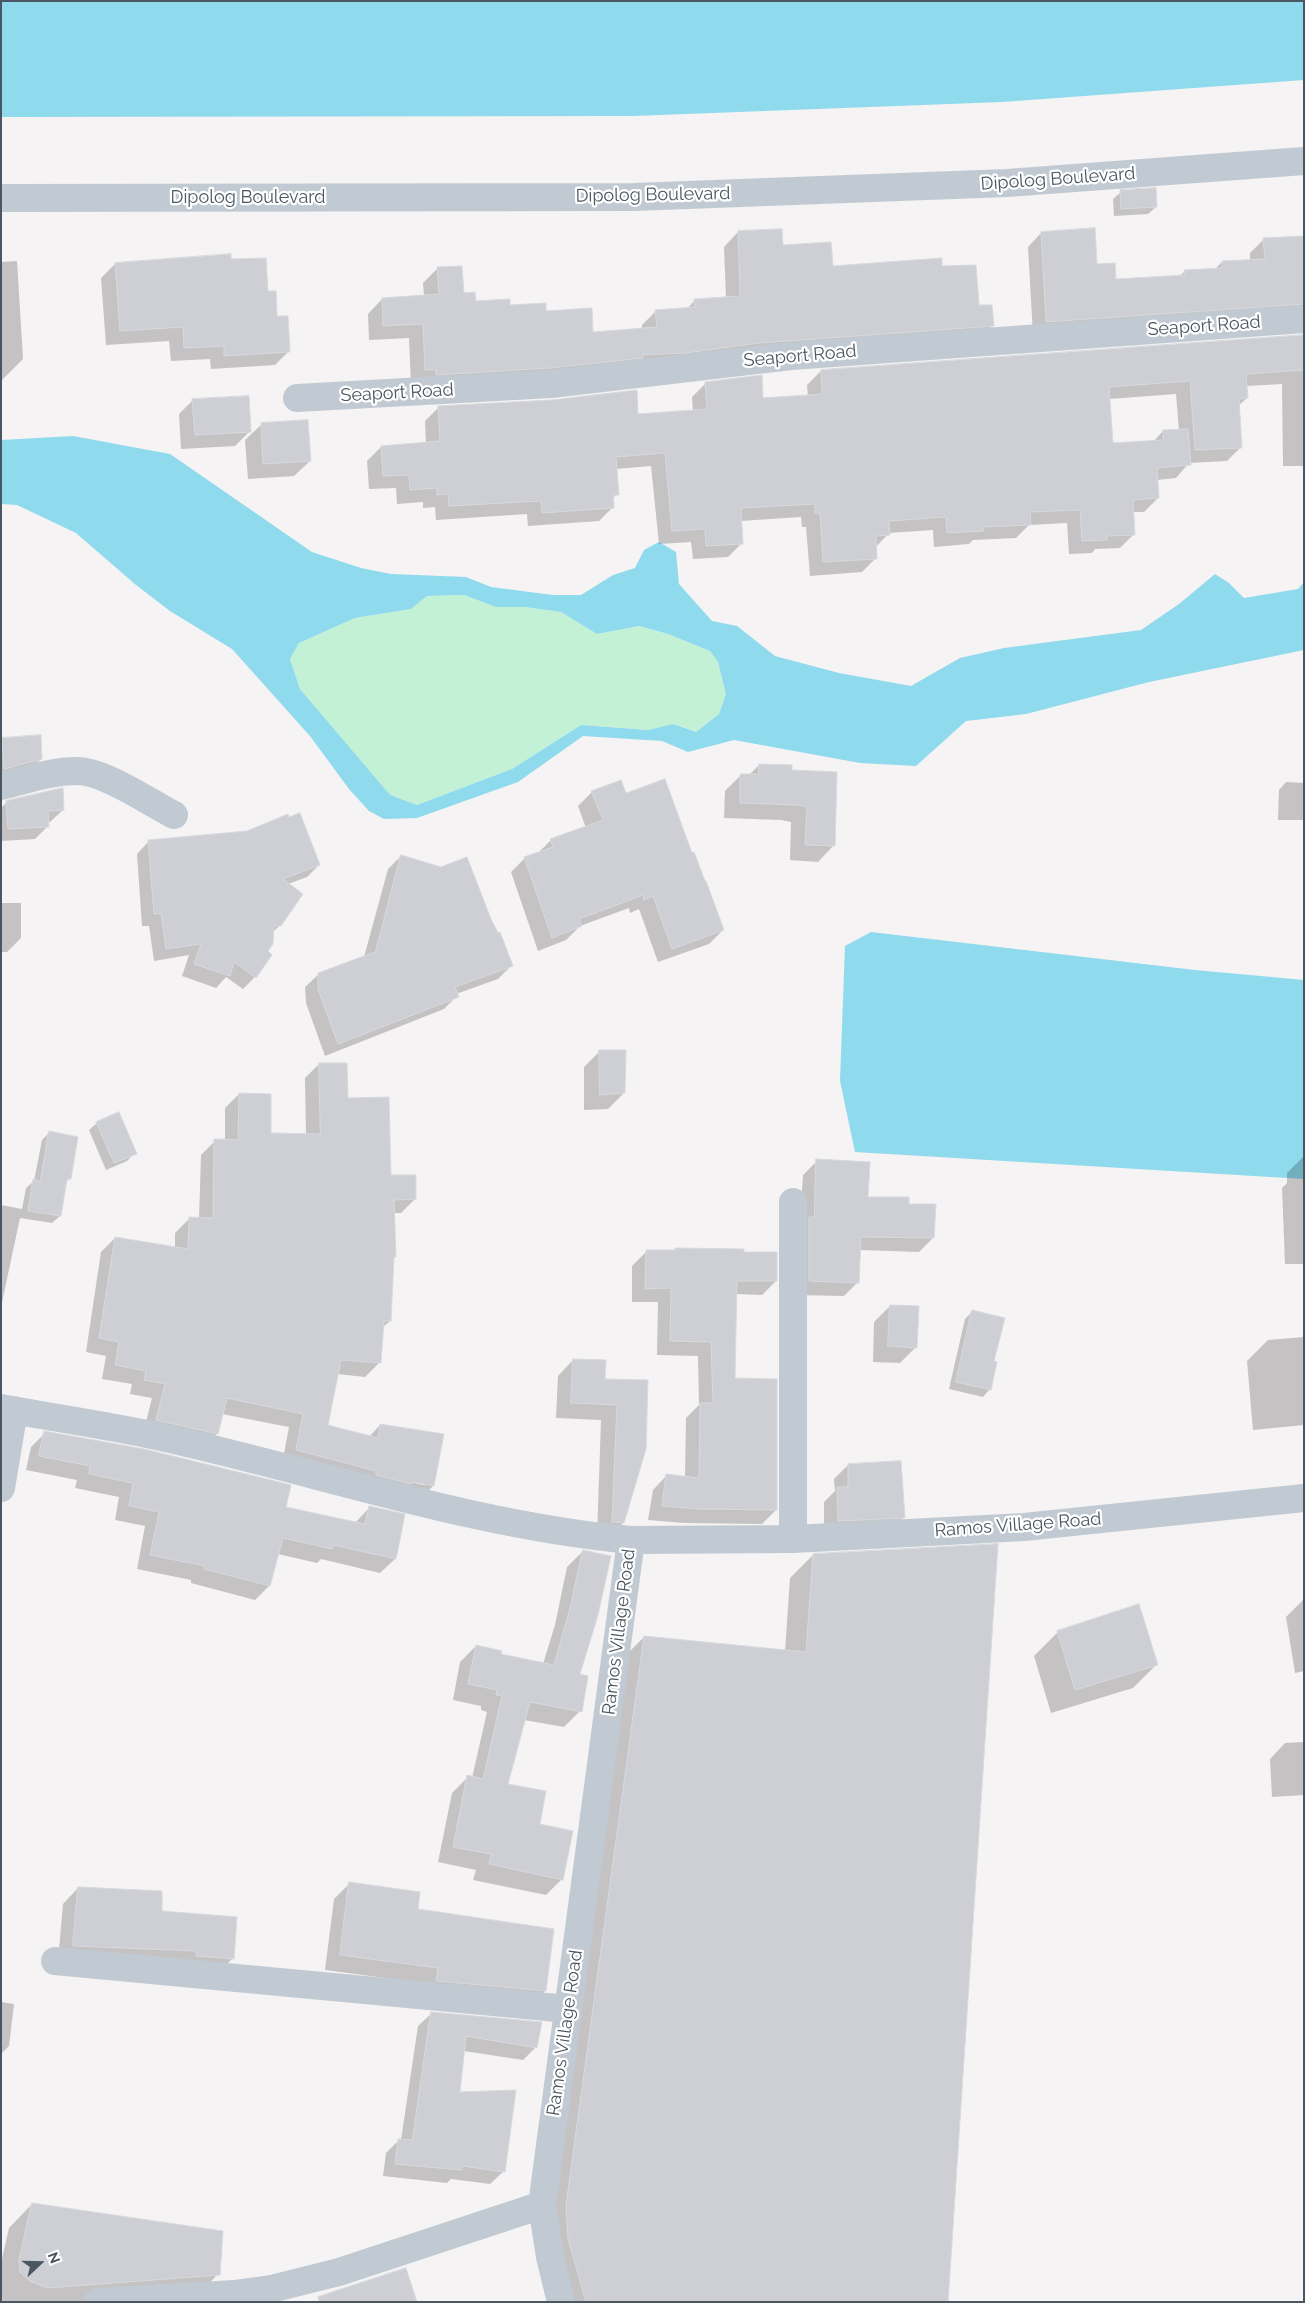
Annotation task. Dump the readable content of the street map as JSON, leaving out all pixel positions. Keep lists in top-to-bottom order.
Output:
{
  "streets": {
    "street": ["Dipolog Boulevard", "Seaport Road", "Ramos Village Road"]
  },
  "north": "right"
}
